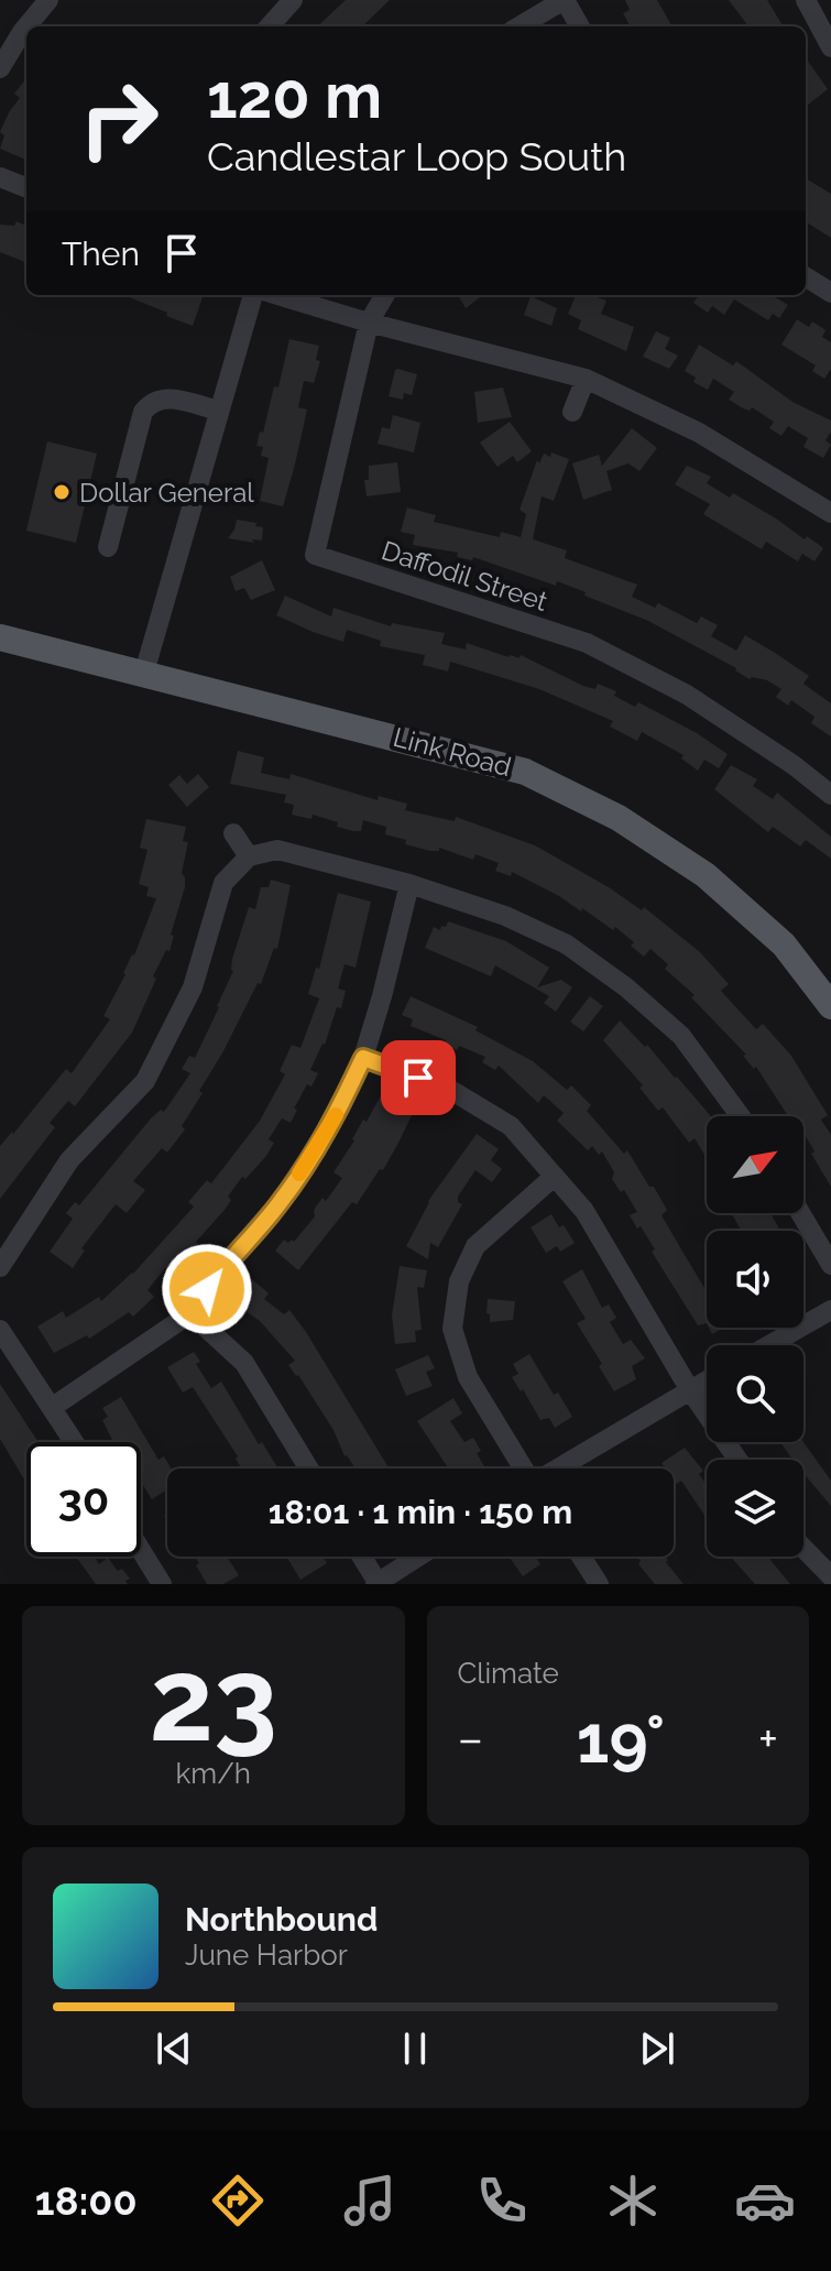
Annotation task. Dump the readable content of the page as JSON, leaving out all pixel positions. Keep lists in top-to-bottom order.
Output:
{
  "streets": {
    "main road": ["Link Road"],
    "street": ["Daffodil Street"]
  },
  "places": ["Dollar General"],
  "north": "top right",
  "page": {
    "turn": ["120 m", "Candlestar Loop South"],
    "then": "Then",
    "limit": "30",
    "trip": "18:01 · 1 min · 150 m",
    "tile": [
      ["23", "km/h"],
      "Climate"
    ],
    "heat": ["−", "19°", "+"],
    "song": ["Northbound", "June Harbor"],
    "tabs": "18:00"
  }
}
